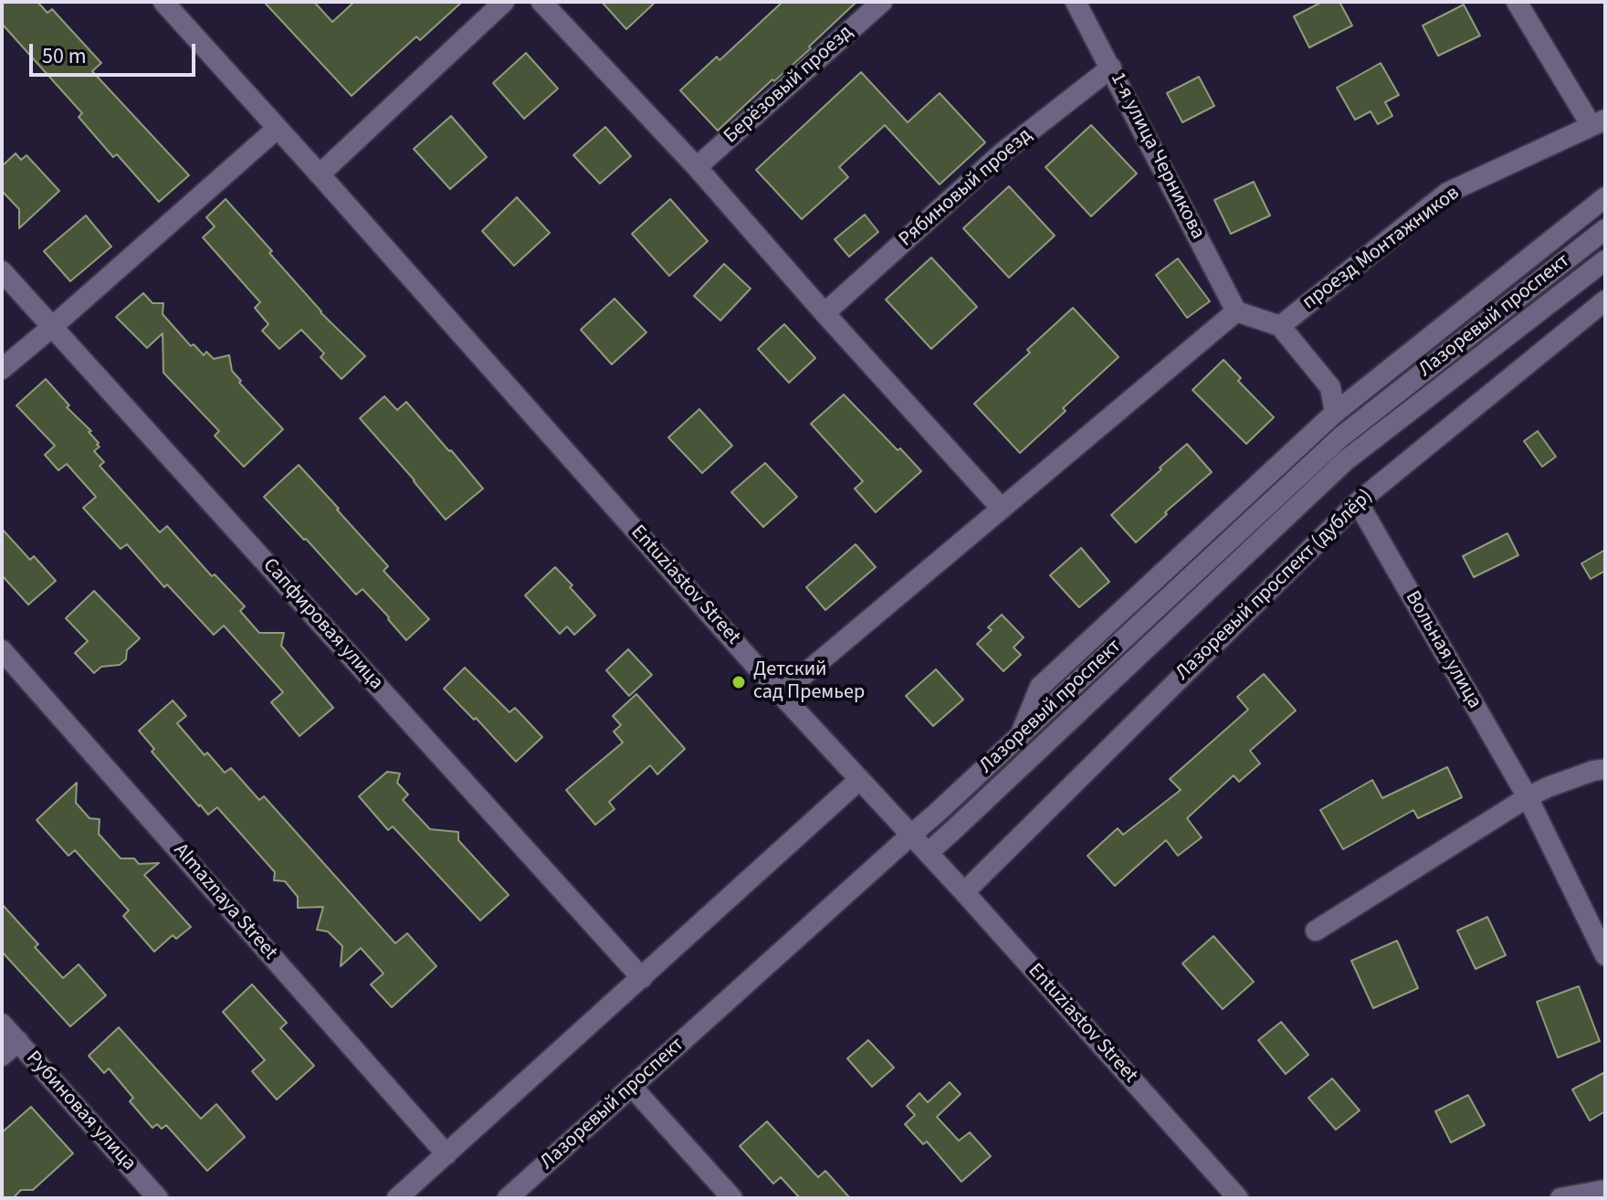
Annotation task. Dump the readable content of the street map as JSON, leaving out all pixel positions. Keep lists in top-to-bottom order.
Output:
{
  "streets": {
    "street": [
      "Берёзовый проезд",
      "1-я улица Черникова",
      "Рябиновый проезд",
      "проезд Монтажников",
      "Лазоревый проспект",
      "Entuziastov Street",
      "Лазоревый проспект (дублёр)",
      "Сапфировая улица",
      "Вольная улица",
      "Almaznaya Street",
      "Рубиновая улица"
    ]
  },
  "crossings": [
    ["1-я улица Черникова", "Рябиновый проезд"],
    ["Лазоревый проспект", "Entuziastov Street"],
    ["Entuziastov Street", "Лазоревый проспект (дублёр)"],
    ["Лазоревый проспект (дублёр)", "Вольная улица"]
  ],
  "places": ["Детский сад Премьер"],
  "scale_bar": "50 m"
}
